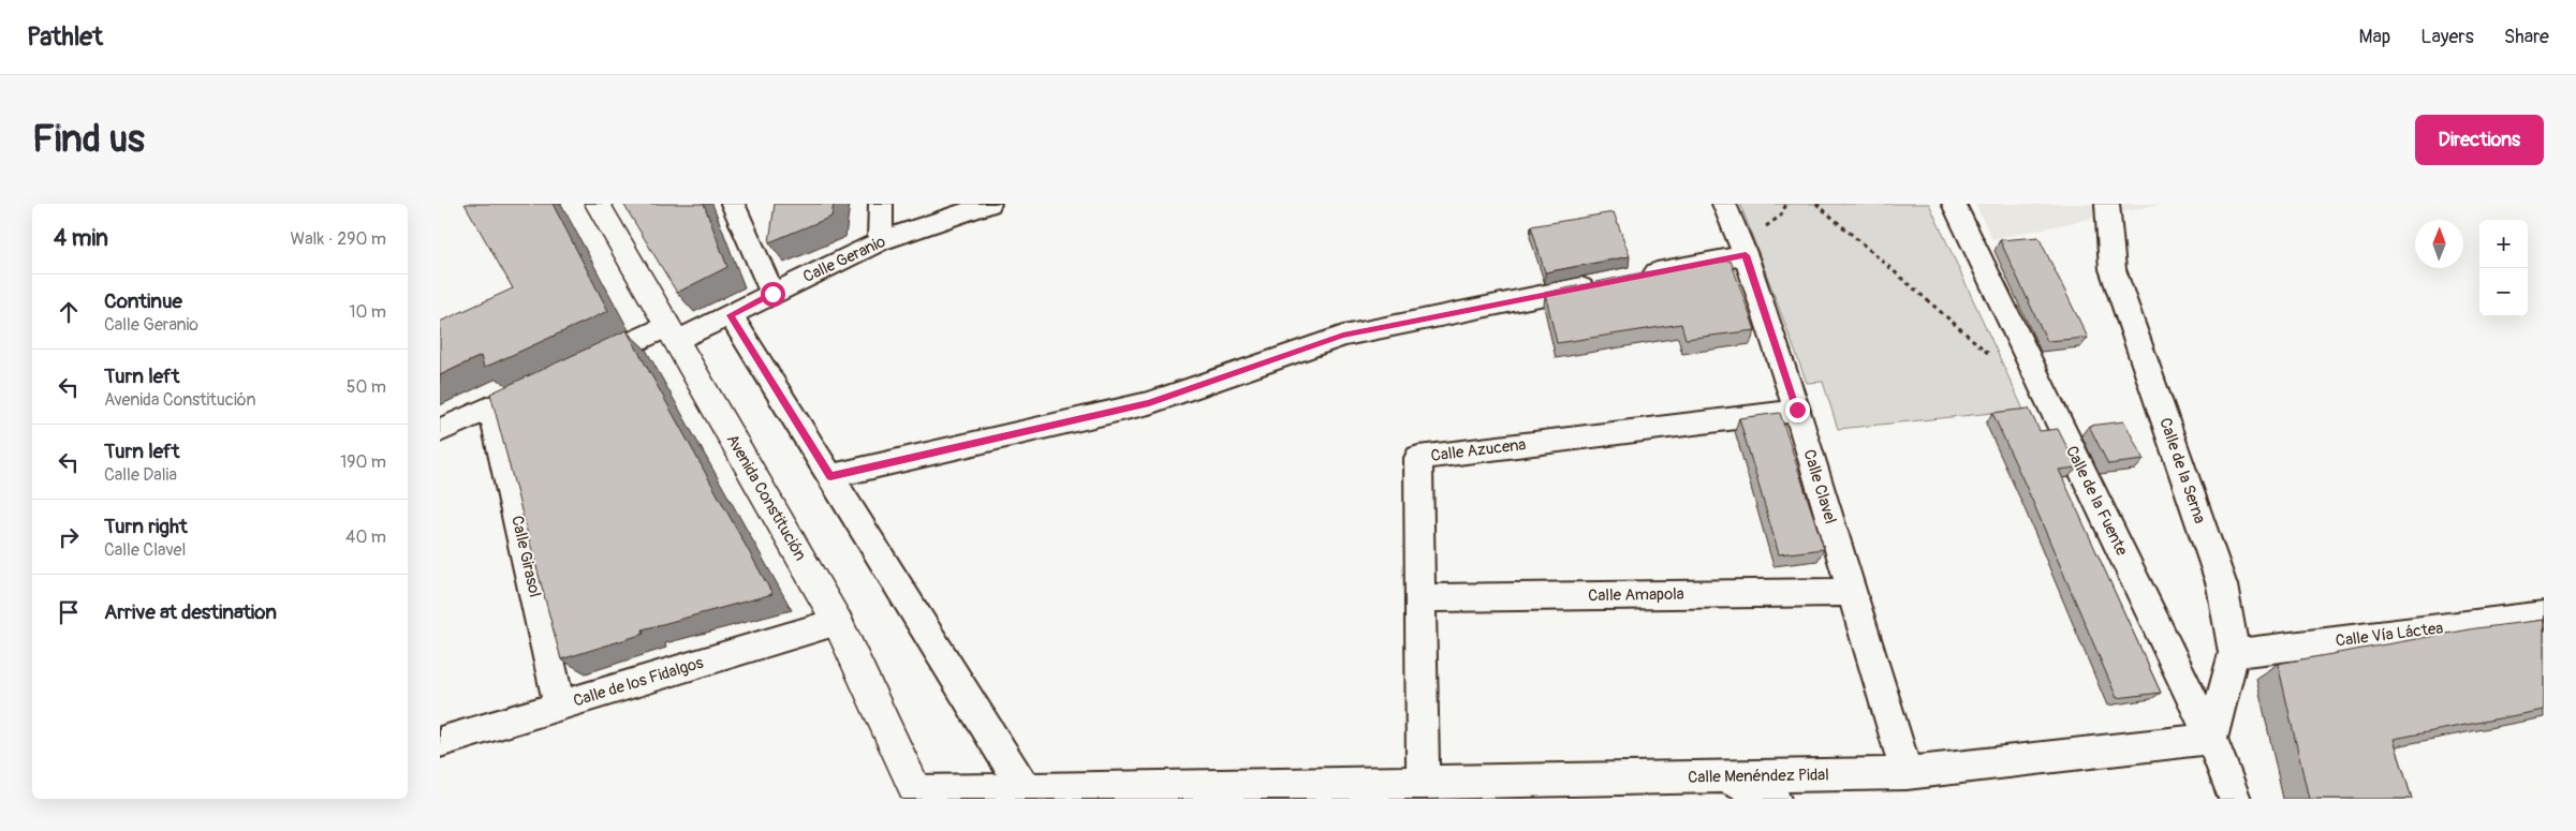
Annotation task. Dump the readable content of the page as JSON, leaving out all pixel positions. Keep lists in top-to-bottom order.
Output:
{
  "streets": {
    "street": [
      "Calle Geranio",
      "Calle Azucena",
      "Calle de la Serna",
      "Calle Clavel",
      "Avenida Constitución",
      "Calle de la Fuente",
      "Calle Girasol",
      "Calle Amapola",
      "Calle Vía Láctea",
      "Calle de los Fidalgos",
      "Calle Menéndez Pidal"
    ]
  },
  "crossings": [
    ["Calle Geranio", "Avenida Constitución"],
    ["Calle Azucena", "Calle Clavel"],
    ["Calle Azucena", "Calle Amapola"],
    ["Calle Azucena", "Calle Menéndez Pidal"],
    ["Calle de la Serna", "Calle de la Fuente"],
    ["Calle de la Serna", "Calle Vía Láctea"],
    ["Calle de la Serna", "Calle Menéndez Pidal"],
    ["Calle Clavel", "Calle Amapola"],
    ["Calle Clavel", "Calle Menéndez Pidal"],
    ["Avenida Constitución", "Calle de los Fidalgos"],
    ["Avenida Constitución", "Calle Menéndez Pidal"],
    ["Calle de la Fuente", "Calle Menéndez Pidal"],
    ["Calle Girasol", "Calle de los Fidalgos"]
  ],
  "north": "top",
  "page": {
    "header": "Pathlet",
    "nav": ["Map", "Layers", "Share"],
    "buttons": "Directions",
    "title": "Find us",
    "heading": ["4 min", "Walk · 290 m"],
    "map_buttons": ["+", "−"],
    "list": [
      ["Continue", "Calle Geranio", "10 m"],
      ["Turn left", "Avenida Constitución", "50 m"],
      ["Turn left", "Calle Dalia", "190 m"],
      ["Turn right", "Calle Clavel", "40 m"],
      "Arrive at destination"
    ]
  }
}
